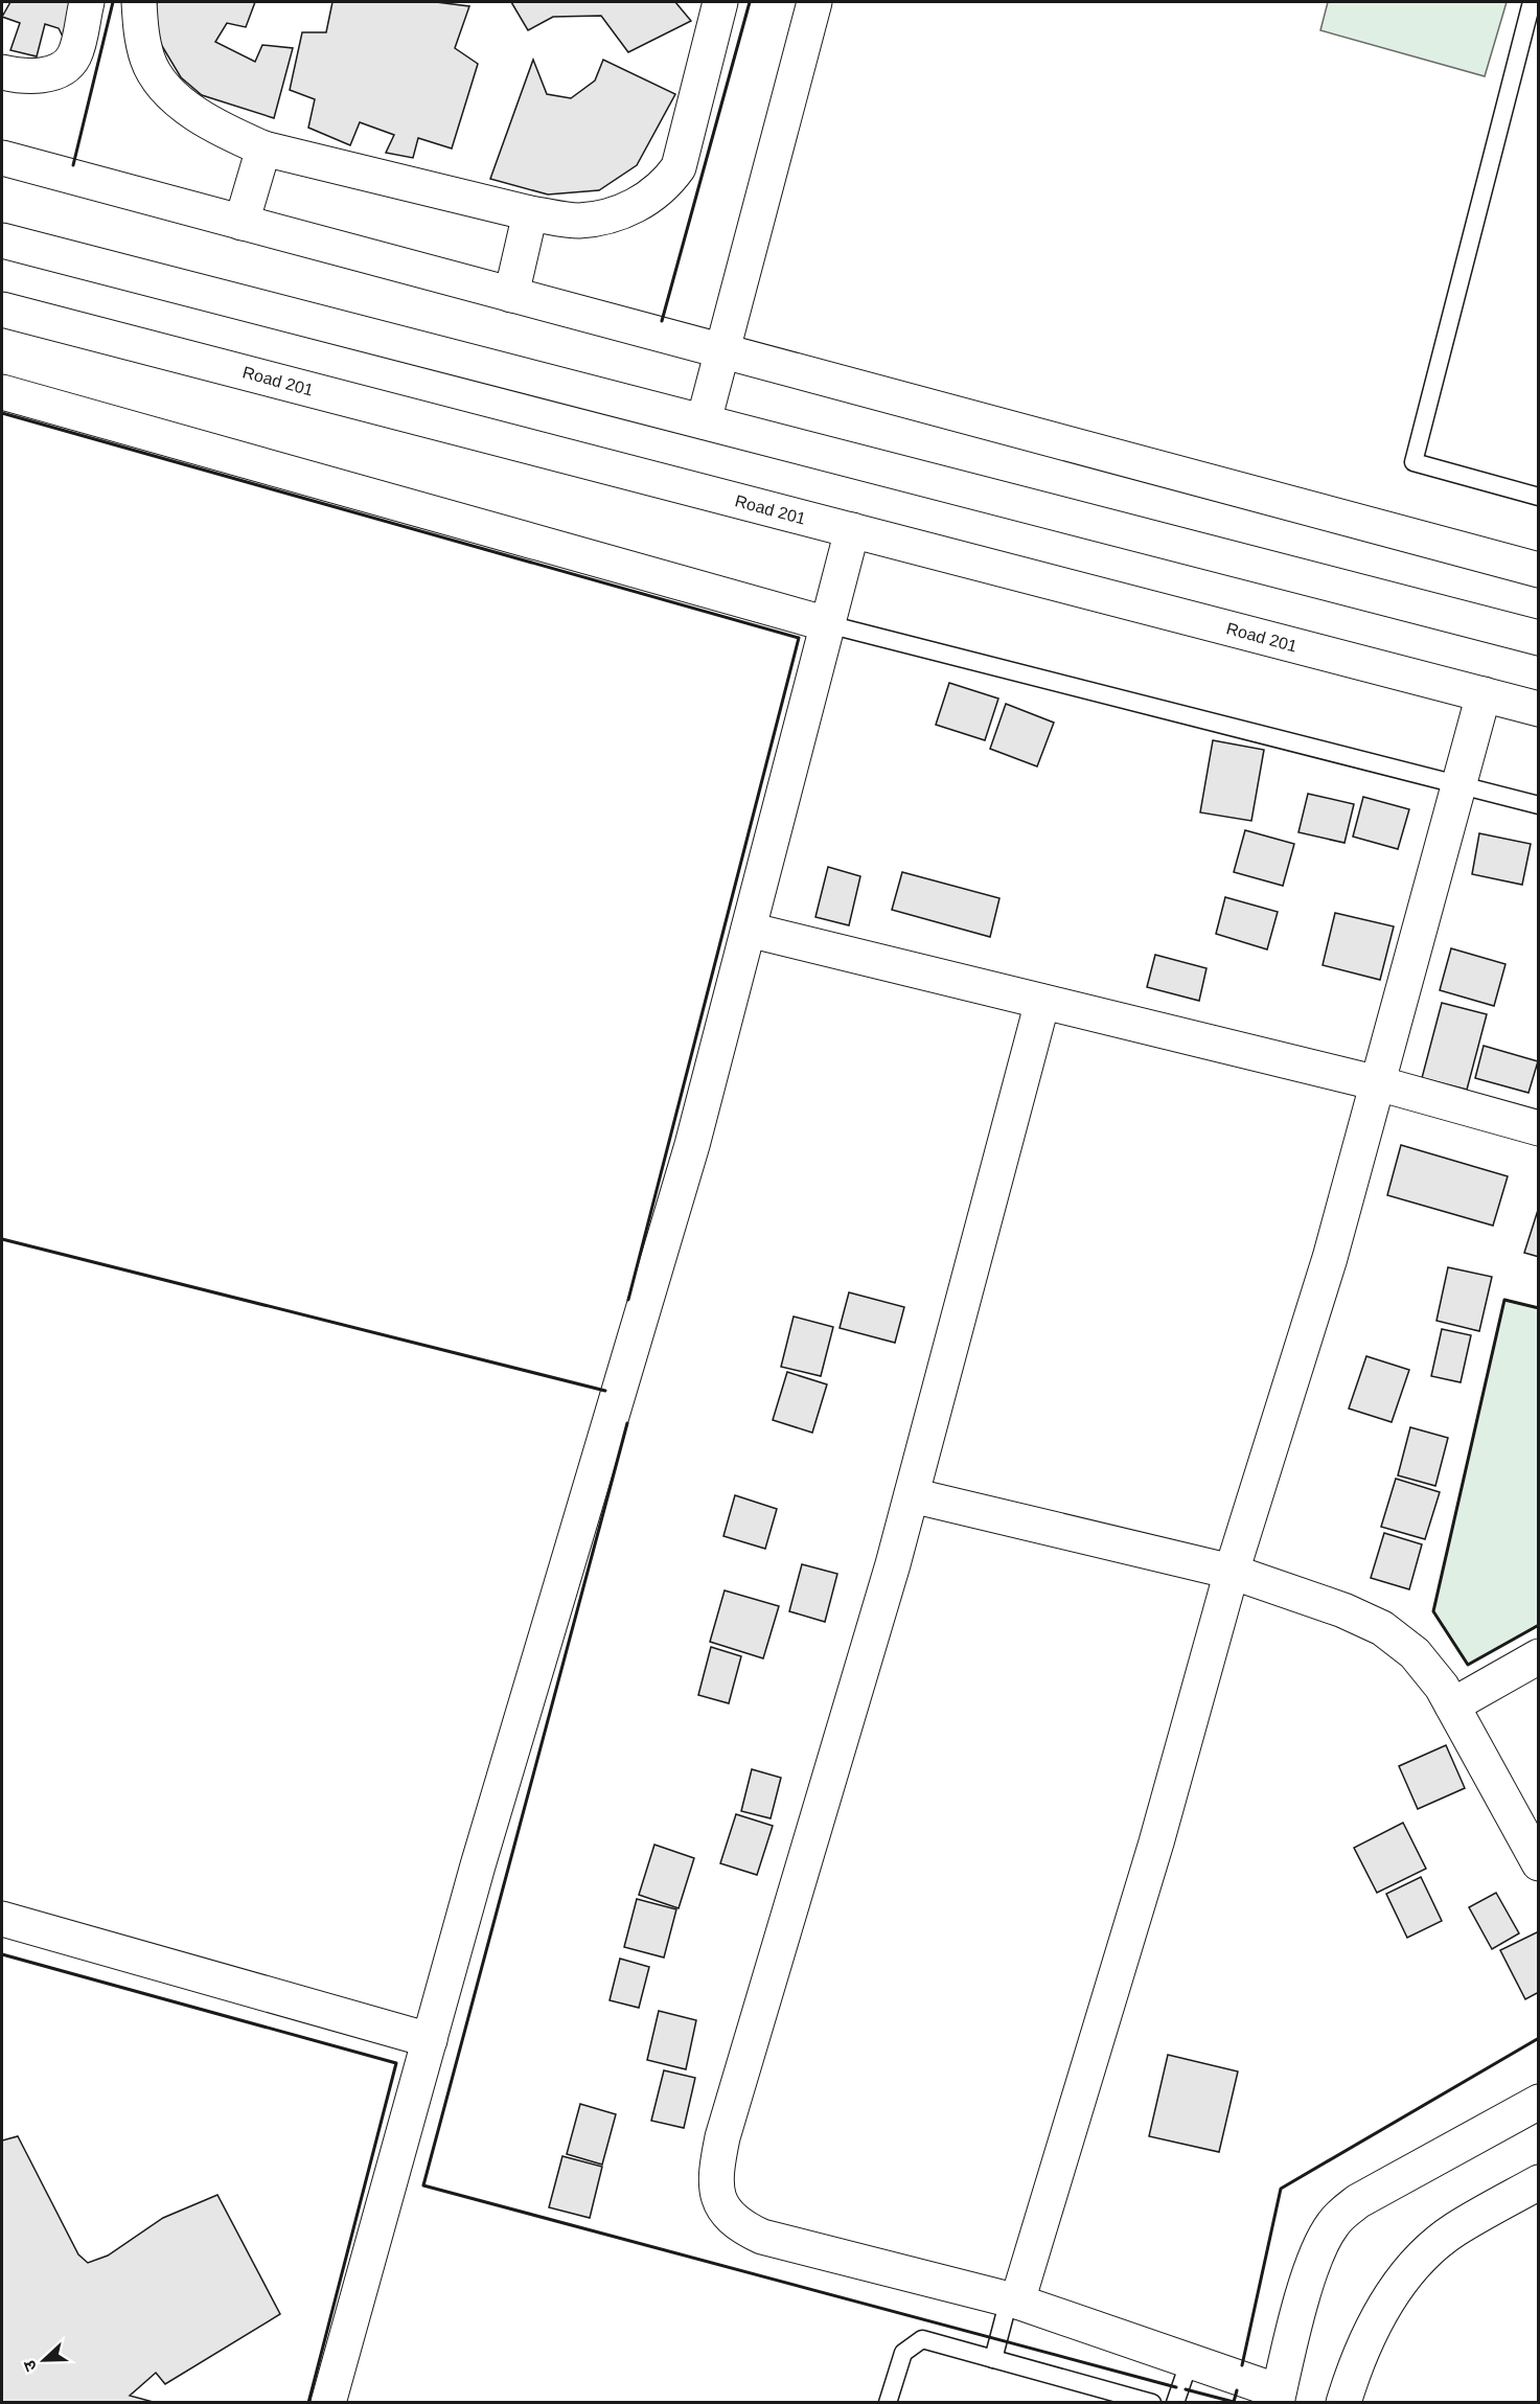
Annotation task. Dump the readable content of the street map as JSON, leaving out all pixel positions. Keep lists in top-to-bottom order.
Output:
{
  "streets": {
    "street": ["Road 201"]
  },
  "north": "left"
}
